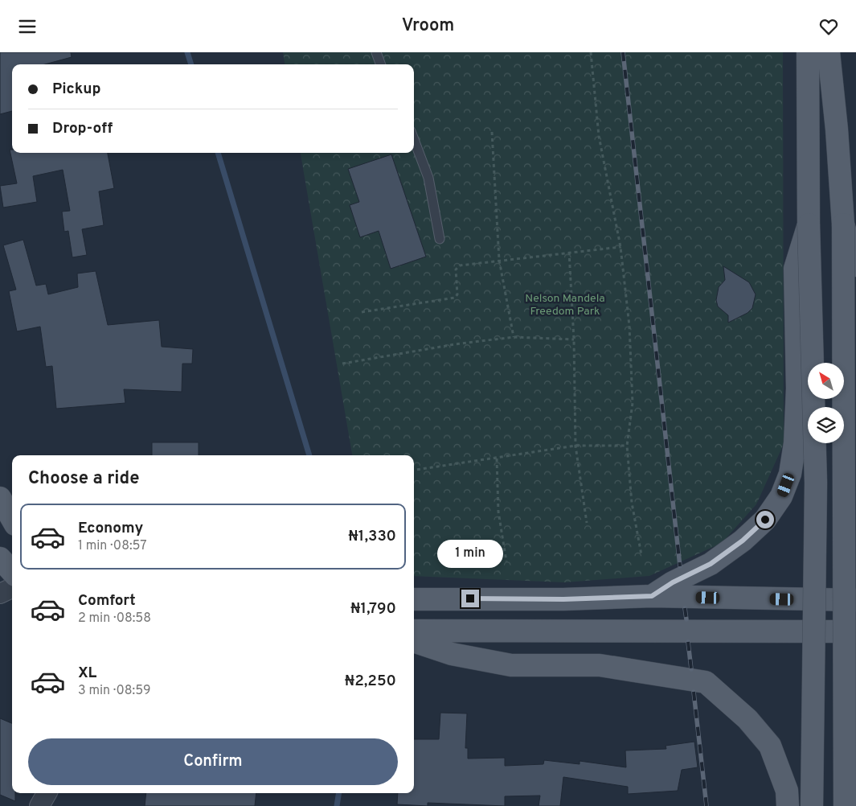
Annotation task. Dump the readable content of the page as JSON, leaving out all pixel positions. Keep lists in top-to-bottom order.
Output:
{
  "parks": ["Nelson Mandela Freedom Park"],
  "north": "top left",
  "page": {
    "header": "Vroom",
    "banner": ["Pickup", "Drop-off"],
    "heading": "Choose a ride",
    "list": [
      {
        "name": "Economy",
        "note": "1 min · 08:57",
        "value": "₦1,330"
      },
      {
        "name": "Comfort",
        "note": "2 min · 08:58",
        "value": "₦1,790"
      },
      {
        "name": "XL",
        "note": "3 min · 08:59",
        "value": "₦2,250"
      }
    ],
    "bubble": "1 min",
    "buttons": "Confirm"
  }
}
